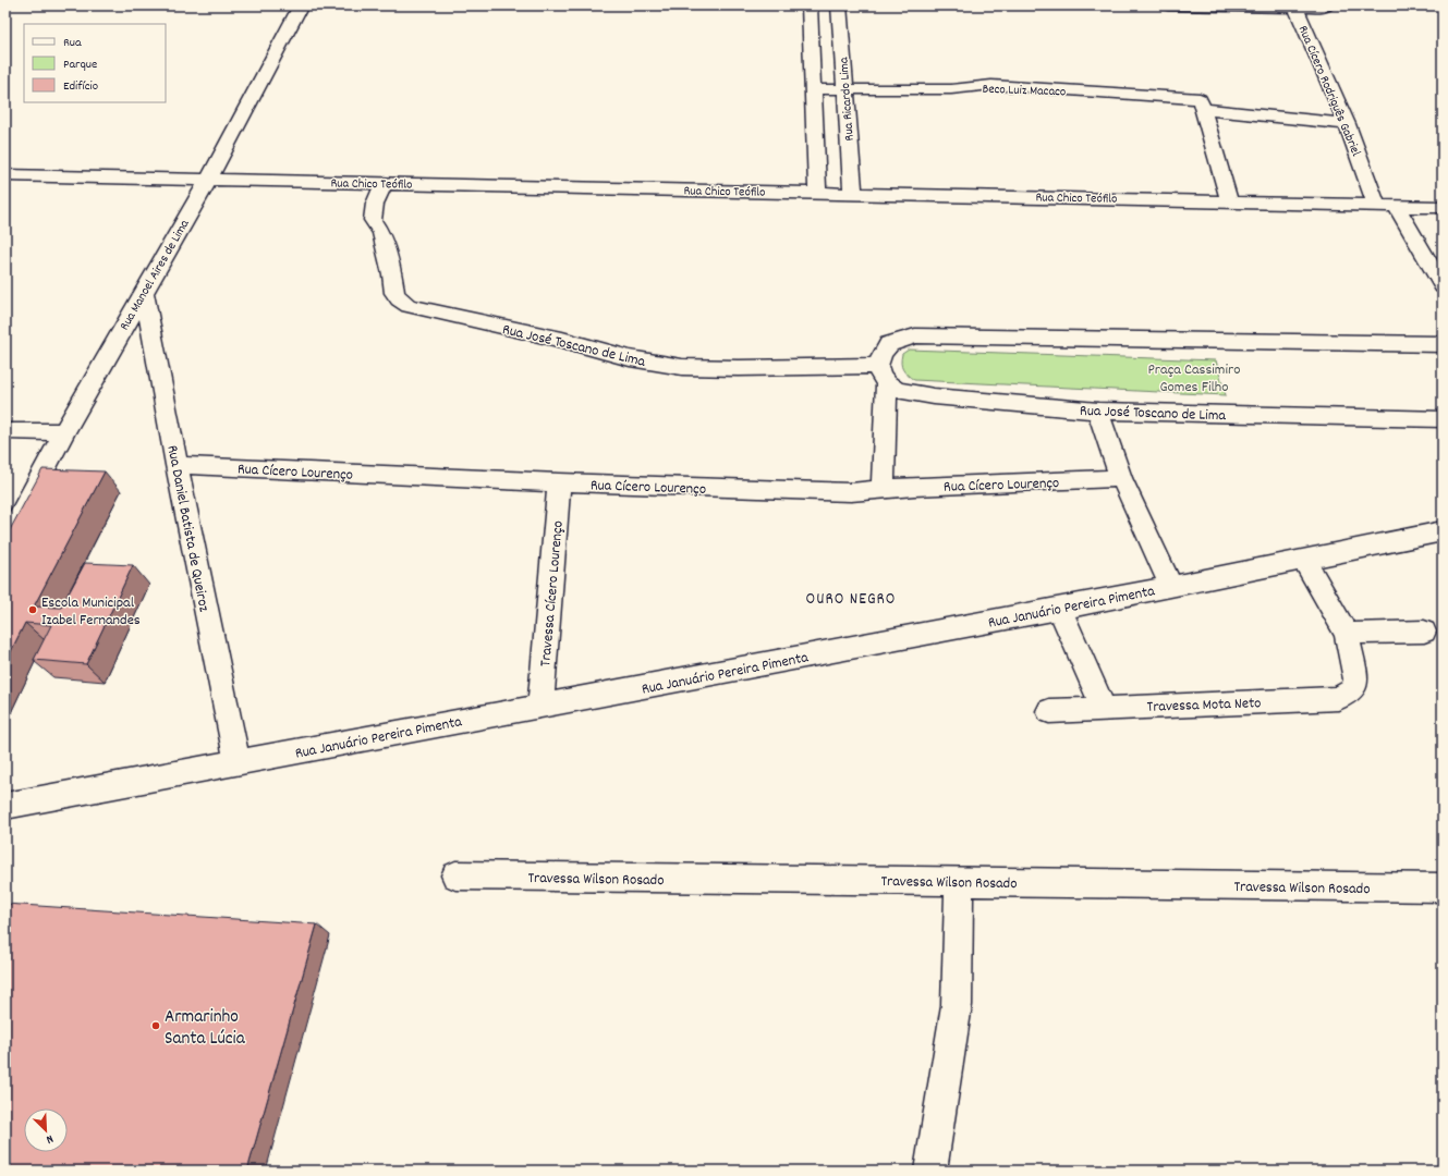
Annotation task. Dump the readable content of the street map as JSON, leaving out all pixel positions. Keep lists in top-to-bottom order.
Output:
{
  "streets": {
    "street": [
      "Beco Luiz Macaco",
      "Rua Cícero Rodriguês Gabriel",
      "Rua Ricardo Lima",
      "Rua Chico Teófilo",
      "Rua Manoel Aires de Lima",
      "Rua José Toscano de Lima",
      "Rua Cícero Lourenço",
      "Rua Daniel Batista de Queiroz",
      "Travessa Cícero Lourenço",
      "Rua Januário Pereira Pimenta",
      "Travessa Mota Neto",
      "Travessa Wilson Rosado"
    ]
  },
  "crossings": [
    ["Beco Luiz Macaco", "Rua Ricardo Lima"],
    ["Rua Cícero Rodriguês Gabriel", "Rua Chico Teófilo"],
    ["Rua Ricardo Lima", "Rua Chico Teófilo"],
    ["Rua Chico Teófilo", "Rua Manoel Aires de Lima"],
    ["Rua Chico Teófilo", "Rua José Toscano de Lima"],
    ["Rua Manoel Aires de Lima", "Rua Daniel Batista de Queiroz"],
    ["Rua Cícero Lourenço", "Rua Daniel Batista de Queiroz"],
    ["Rua Cícero Lourenço", "Travessa Cícero Lourenço"],
    ["Rua Daniel Batista de Queiroz", "Rua Januário Pereira Pimenta"],
    ["Travessa Cícero Lourenço", "Rua Januário Pereira Pimenta"],
    ["Rua Januário Pereira Pimenta", "Travessa Mota Neto"]
  ],
  "districts": ["OURO NEGRO"],
  "parks": ["Praça Cassimiro Gomes Filho"],
  "places": ["Escola Municipal Izabel Fernandes", "Armarinho Santa Lúcia"],
  "legend": ["Rua", "Parque", "Edifício"],
  "north": "bottom right"
}
